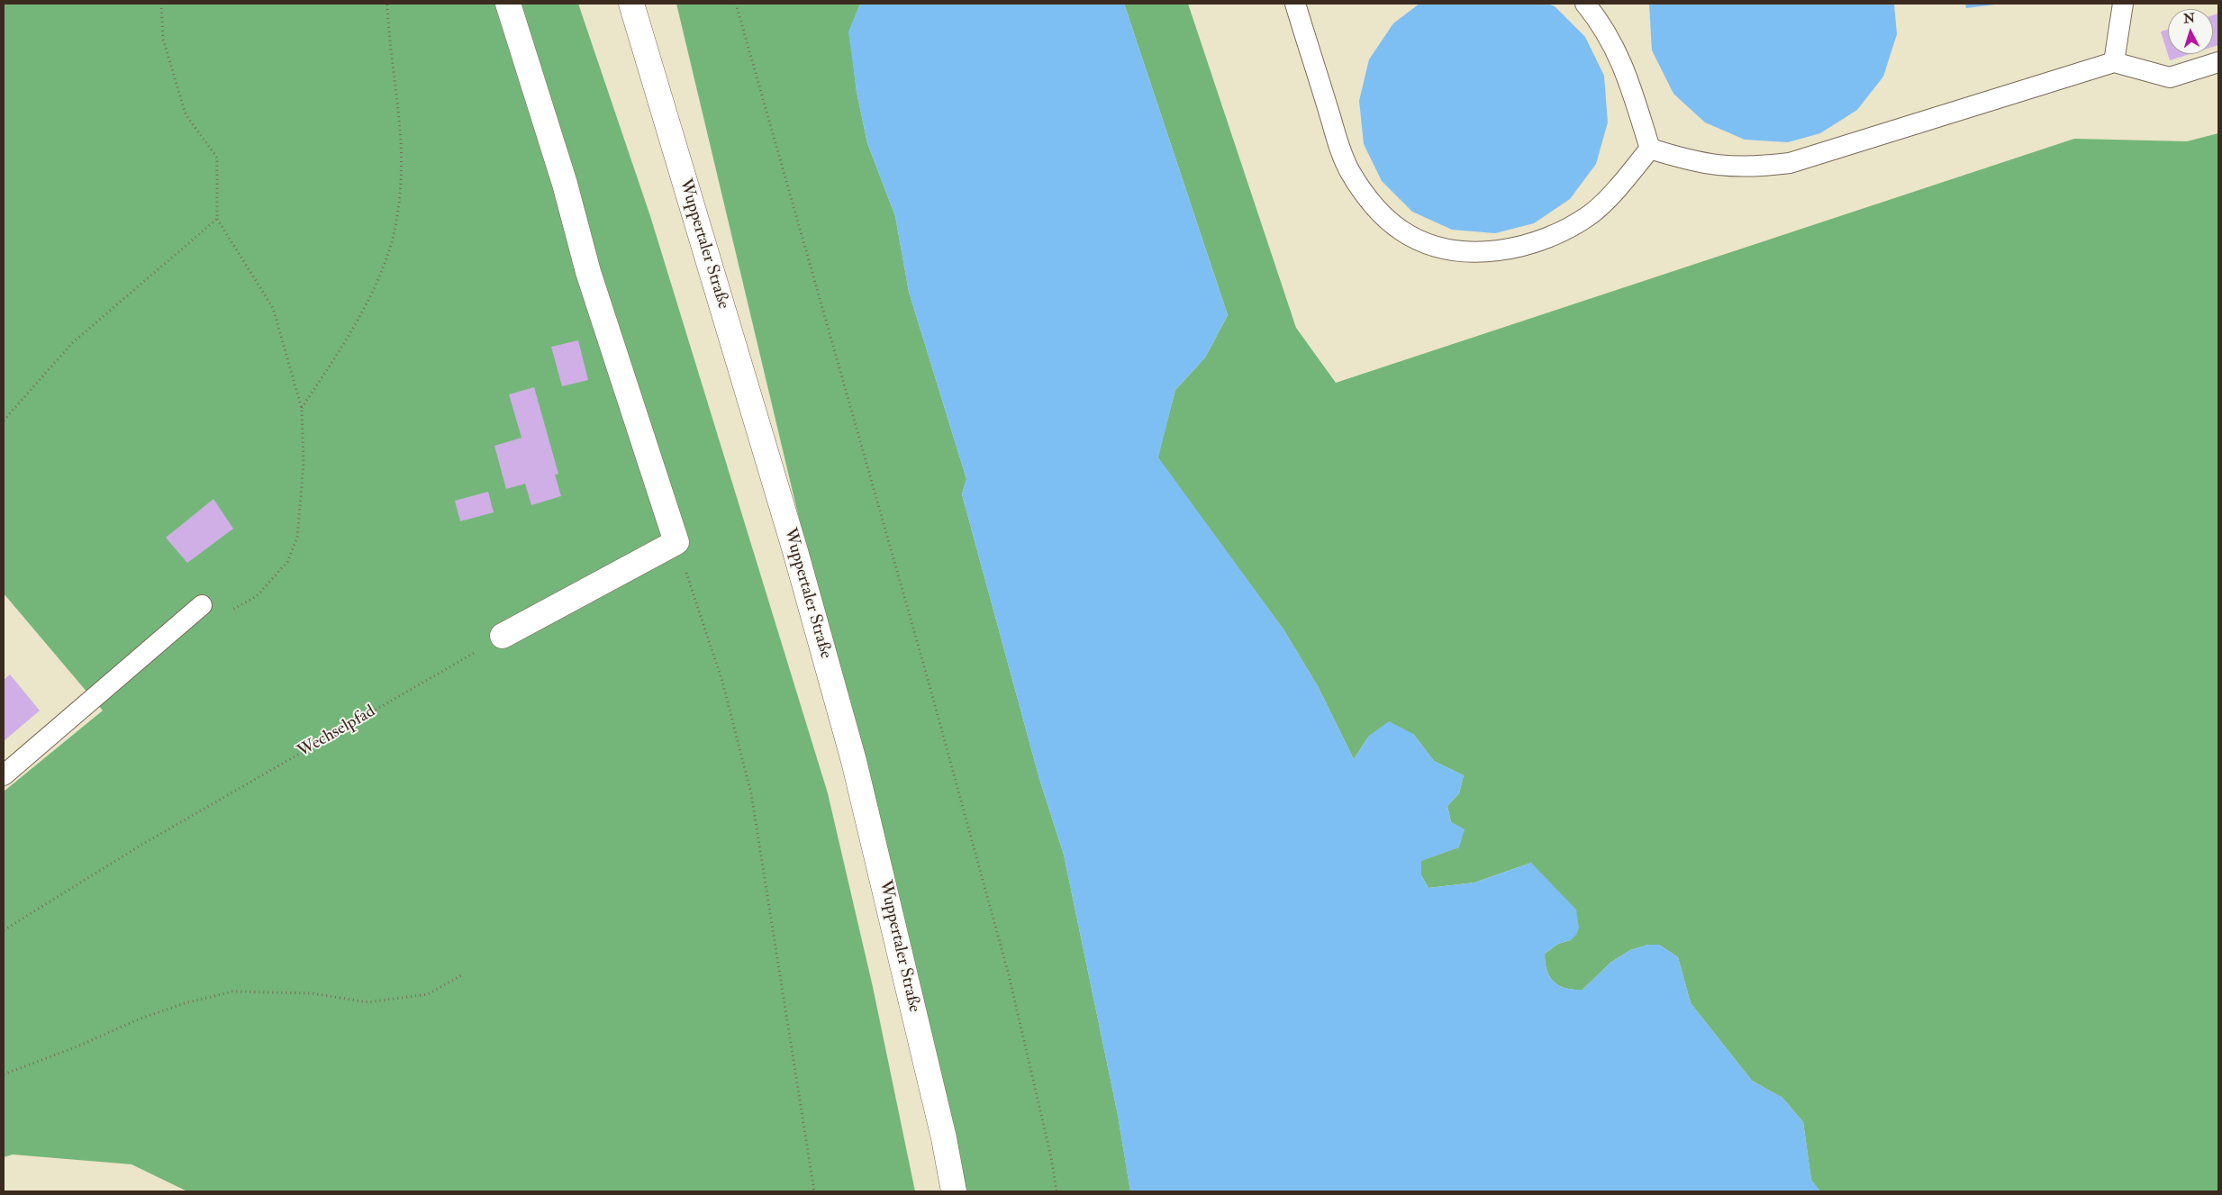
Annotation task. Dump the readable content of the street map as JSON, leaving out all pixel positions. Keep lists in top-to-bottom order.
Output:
{
  "streets": {
    "street": ["Wuppertaler Straße"],
    "path": ["Wechselpfad"]
  },
  "north": "top"
}
